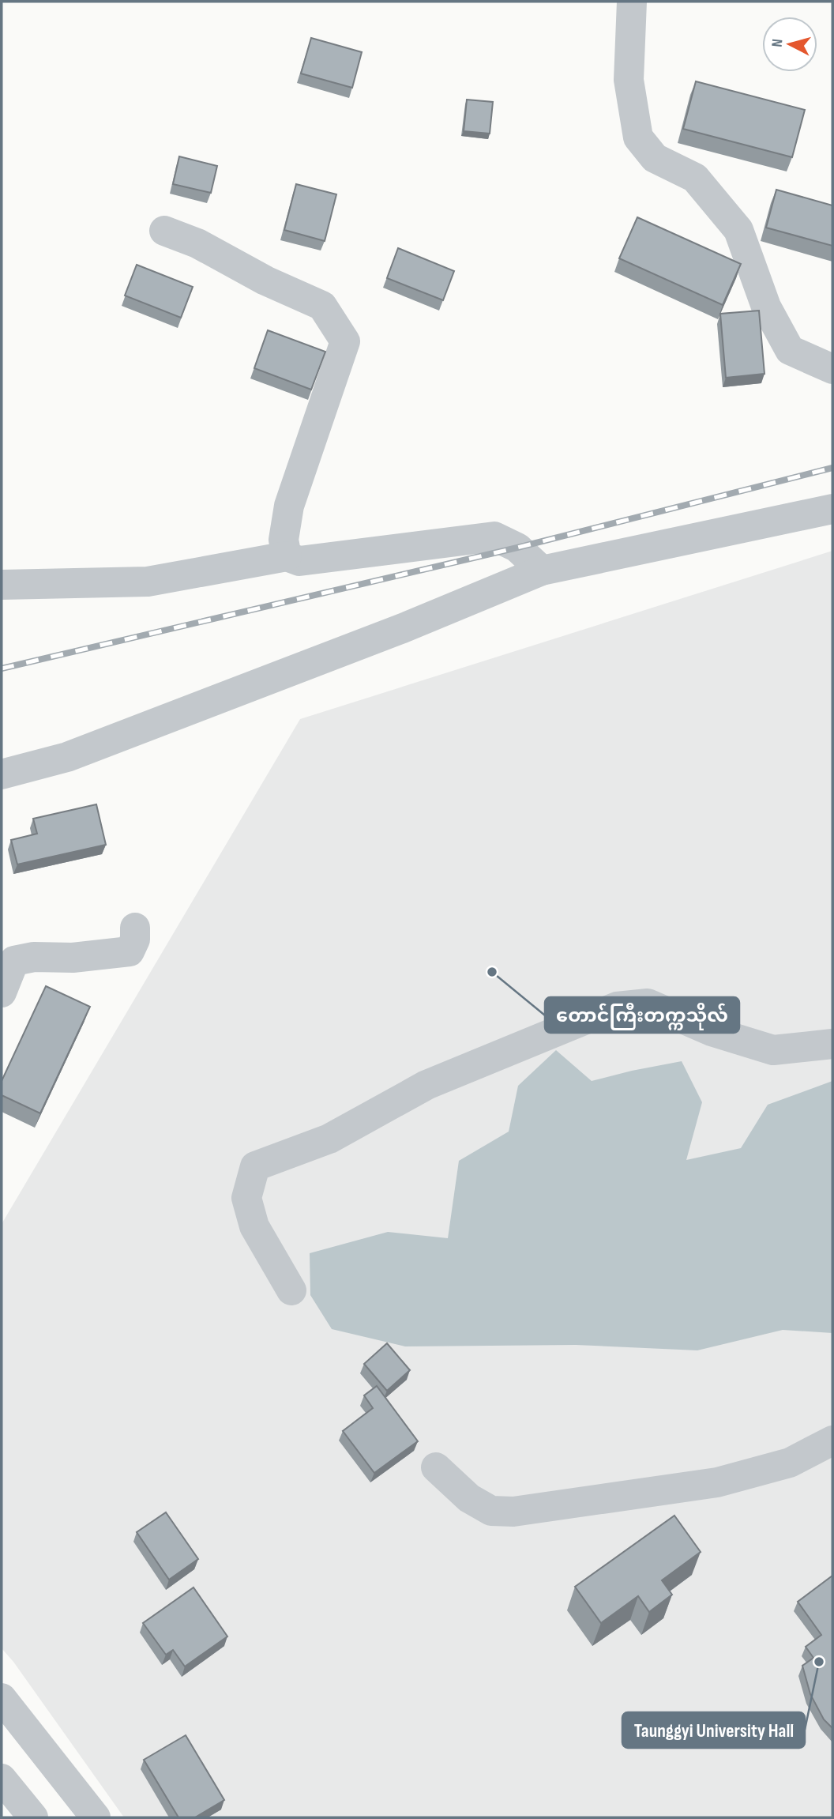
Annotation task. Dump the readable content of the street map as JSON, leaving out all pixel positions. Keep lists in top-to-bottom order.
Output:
{
  "places": ["တောင်ကြီးတက္ကသိုလ်", "Taunggyi University Hall"],
  "north": "left"
}
